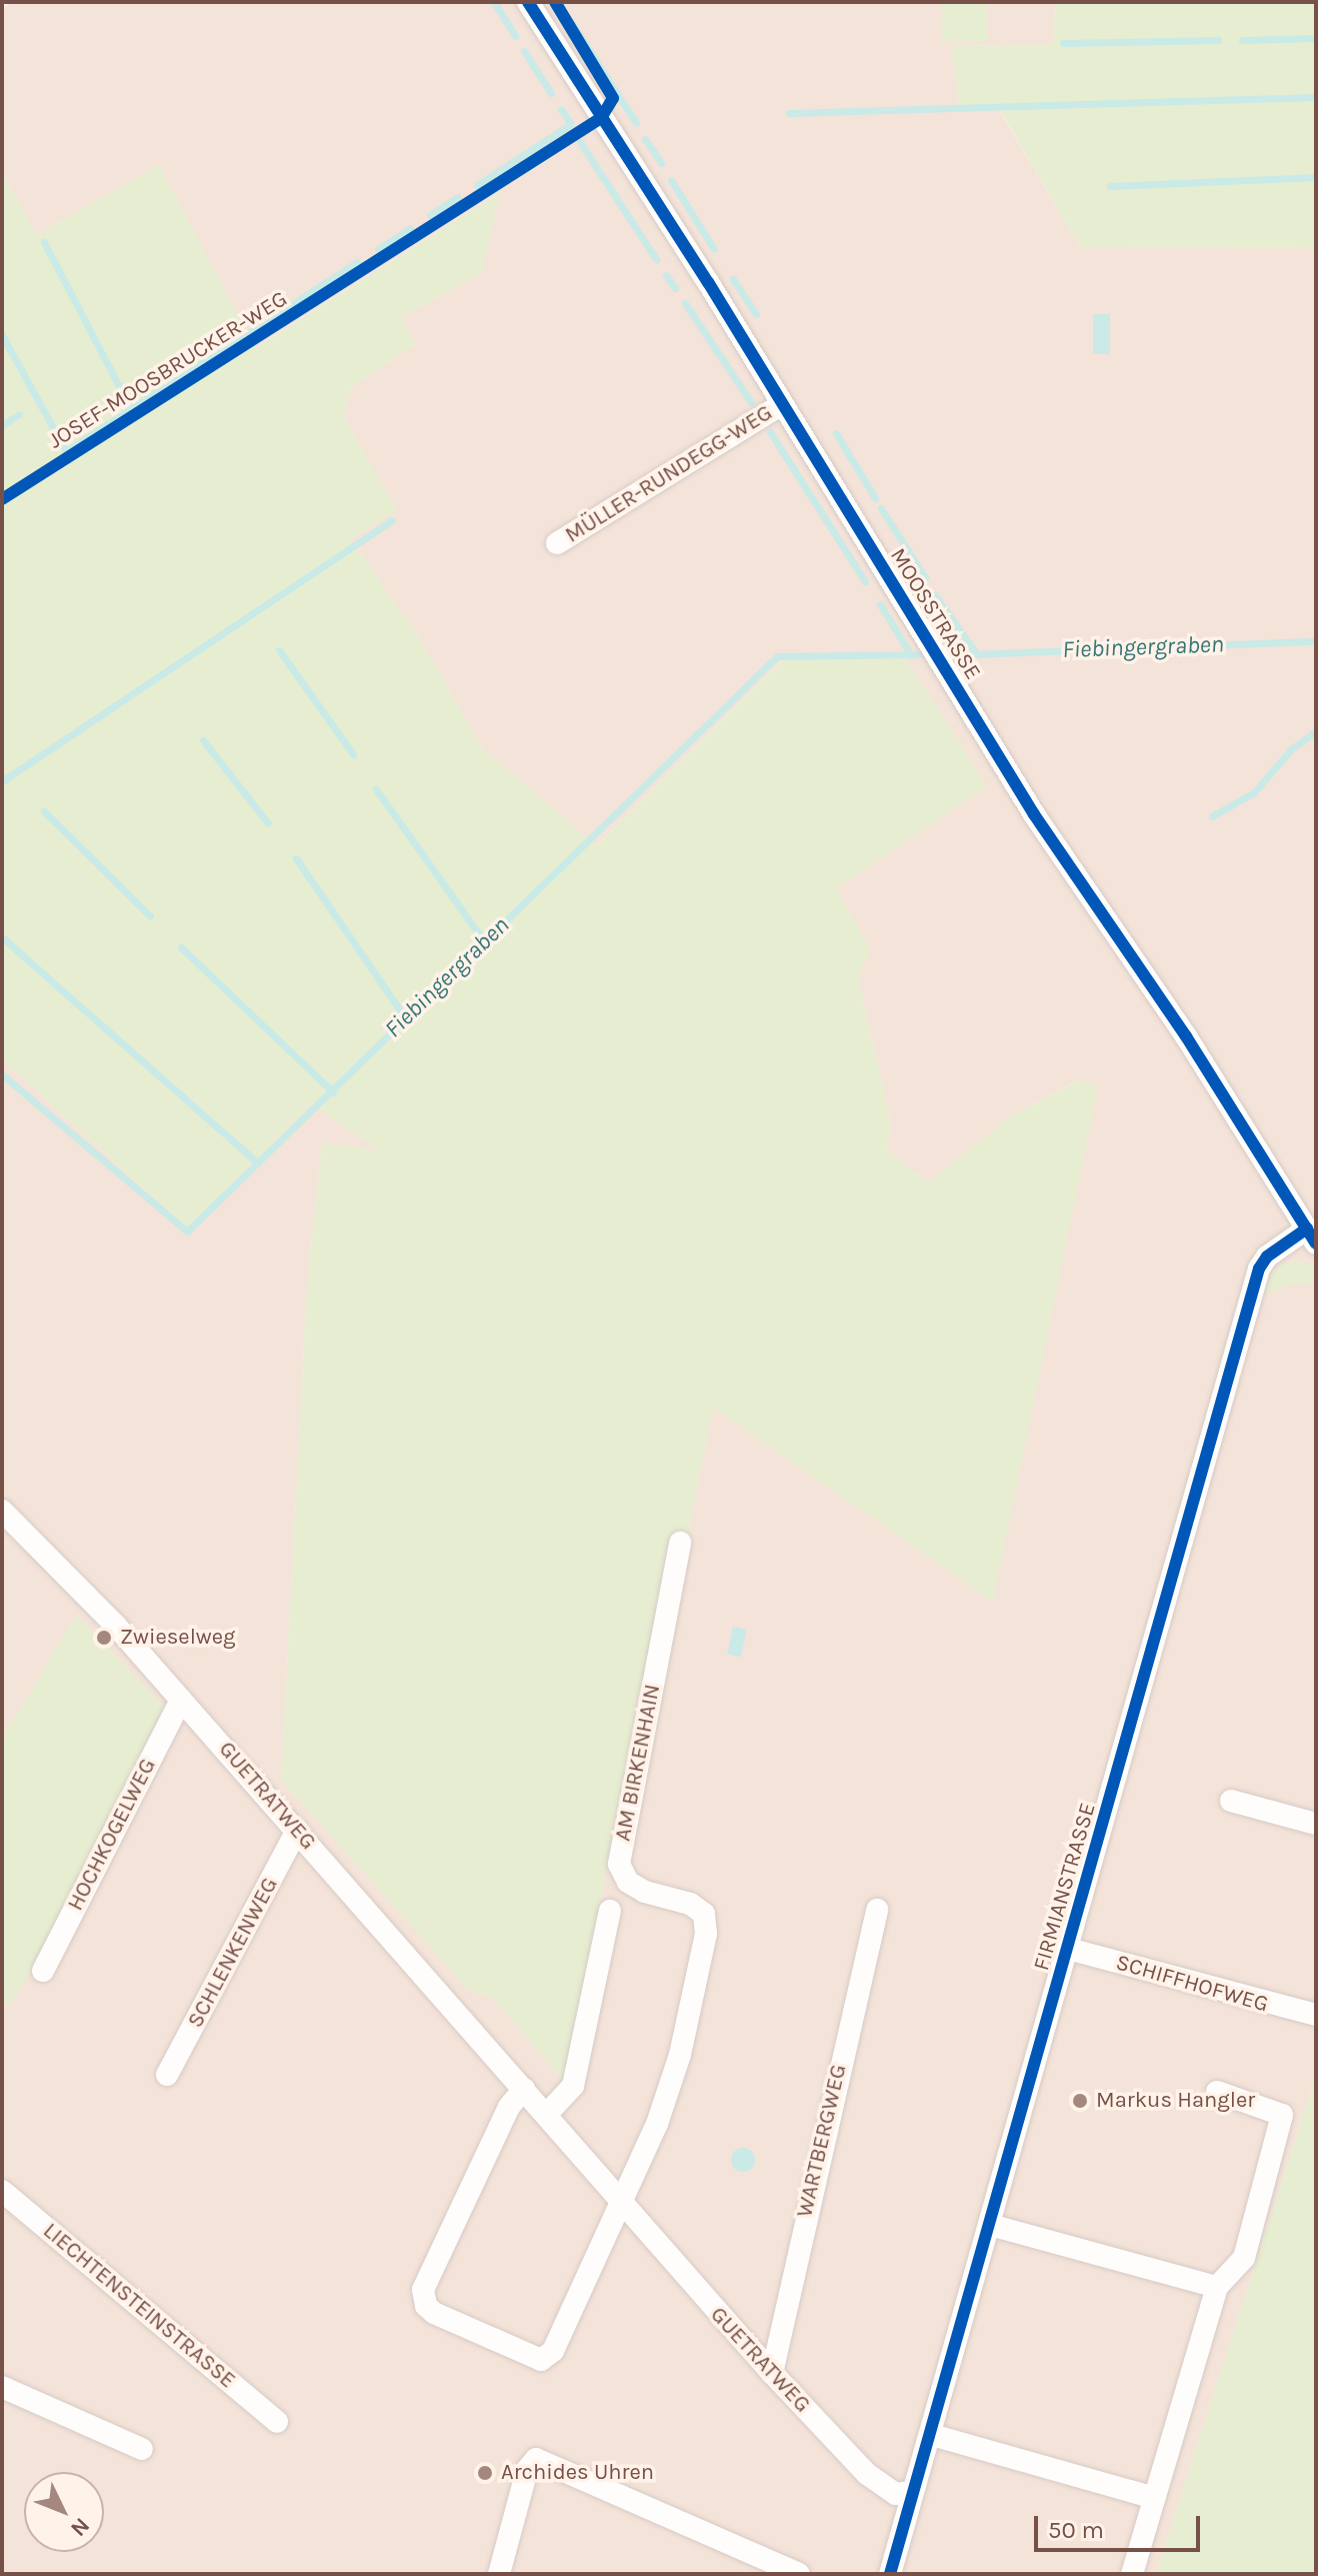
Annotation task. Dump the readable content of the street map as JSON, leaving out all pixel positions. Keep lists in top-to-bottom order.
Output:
{
  "streets": {
    "street": [
      "MÜLLER-RUNDEGG-WEG",
      "MOOSSTRASSE",
      "AM BIRKENHAIN",
      "GUETRATWEG",
      "HOCHKOGELWEG",
      "FIRMIANSTRASSE",
      "SCHLENKENWEG",
      "SCHIFFHOFWEG",
      "WARTBERGWEG",
      "LIECHTENSTEINSTRASSE"
    ],
    "cycle path": ["JOSEF-MOOSBRUCKER-WEG"]
  },
  "crossings": [
    ["MÜLLER-RUNDEGG-WEG", "MOOSSTRASSE"],
    ["MOOSSTRASSE", "FIRMIANSTRASSE"],
    ["AM BIRKENHAIN", "GUETRATWEG"],
    ["GUETRATWEG", "HOCHKOGELWEG"],
    ["GUETRATWEG", "FIRMIANSTRASSE"],
    ["GUETRATWEG", "SCHLENKENWEG"],
    ["GUETRATWEG", "WARTBERGWEG"],
    ["FIRMIANSTRASSE", "SCHIFFHOFWEG"]
  ],
  "water": ["Fiebingergraben"],
  "places": ["Zwieselweg", "Markus Hangler", "Archides Uhren"],
  "scale_bar": "50 m",
  "north": "bottom right"
}
